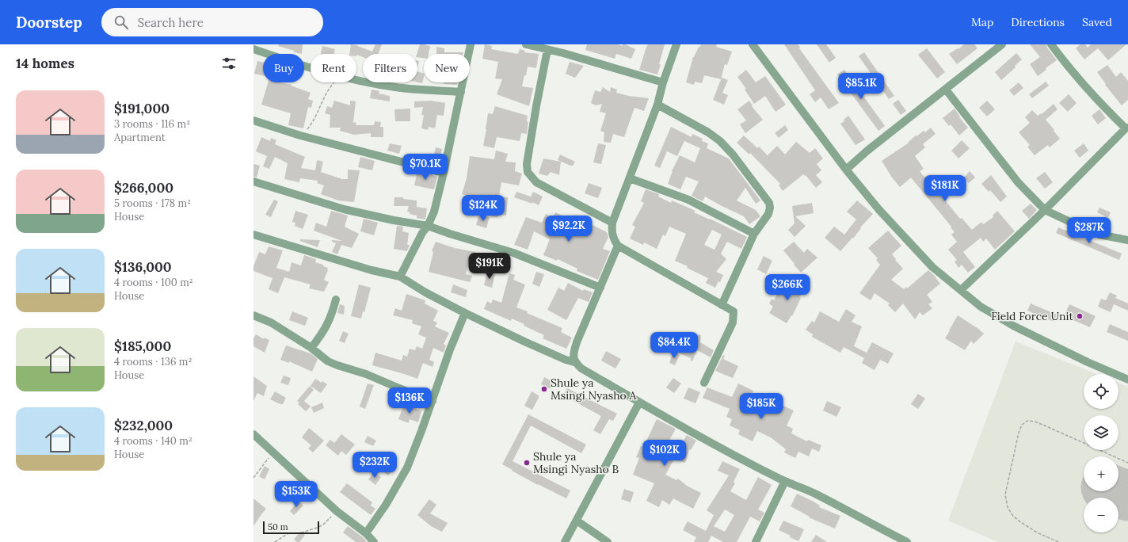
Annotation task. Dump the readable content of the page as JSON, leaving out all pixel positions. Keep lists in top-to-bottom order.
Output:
{
  "places": ["Field Force Unit", "Shule ya Msingi Nyasho A", "Shule ya Msingi Nyasho B"],
  "scale_bar": "50 m",
  "page": {
    "header": "Doorstep",
    "search": "Search here",
    "nav": ["Map", "Directions", "Saved"],
    "heading": "14 homes",
    "chip": [
      "Buy",
      "Rent",
      "Filters",
      "New"
    ],
    "price": [
      "$85.1K",
      "$70.1K",
      "$181K",
      "$124K",
      "$92.2K",
      "$287K",
      "$191K",
      "$266K",
      "$84.4K",
      "$136K",
      "$185K",
      "$102K",
      "$232K",
      "$153K"
    ],
    "list": [
      {
        "name": "$191,000",
        "note": "3 rooms · 116 m² · Apartment"
      },
      {
        "name": "$266,000",
        "note": "5 rooms · 178 m² · House"
      },
      {
        "name": "$136,000",
        "note": "4 rooms · 100 m² · House"
      },
      {
        "name": "$185,000",
        "note": "4 rooms · 136 m² · House"
      },
      {
        "name": "$232,000",
        "note": "4 rooms · 140 m² · House"
      }
    ],
    "map_buttons": ["+", "−"],
    "scale": "50 m"
  }
}
